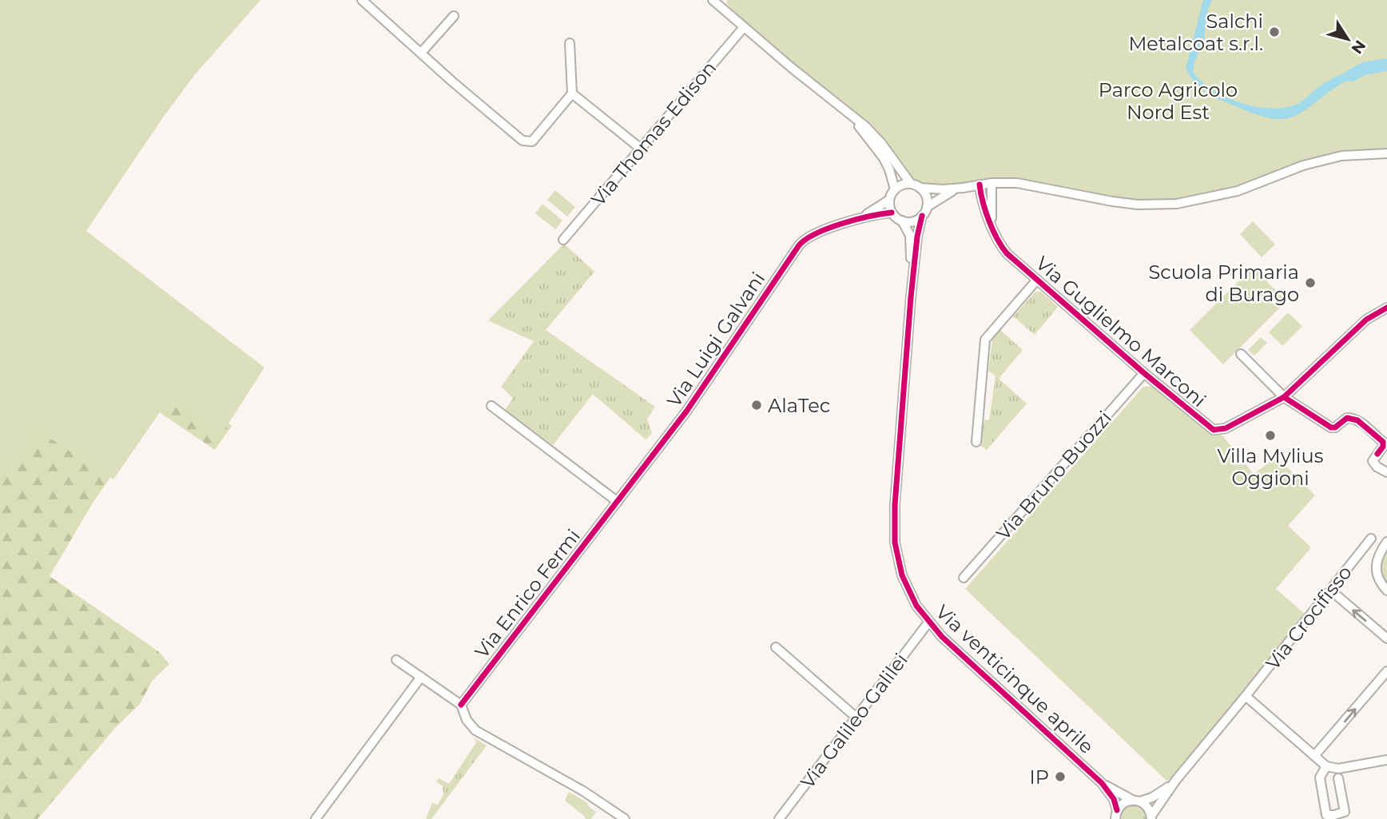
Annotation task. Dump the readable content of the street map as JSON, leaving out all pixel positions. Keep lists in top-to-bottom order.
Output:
{
  "streets": {
    "street": [
      "Via Thomas Edison",
      "Via Guglielmo Marconi",
      "Via Luigi Galvani",
      "Via Bruno Buozzi",
      "Via Enrico Fermi",
      "Via Crocifisso",
      "Via venticinque aprile",
      "Via Galileo Galilei"
    ]
  },
  "crossings": [
    ["Via Guglielmo Marconi", "Via Bruno Buozzi"],
    ["Via Luigi Galvani", "Via Enrico Fermi"],
    ["Via Luigi Galvani", "Via venticinque aprile"],
    ["Via venticinque aprile", "Via Galileo Galilei"]
  ],
  "parks": ["Parco Agricolo Nord Est"],
  "places": [
    "Salchi Metalcoat s.r.l.",
    "Scuola Primaria di Burago",
    "AlaTec",
    "Villa Mylius Oggioni",
    "IP"
  ],
  "north": "bottom right"
}
